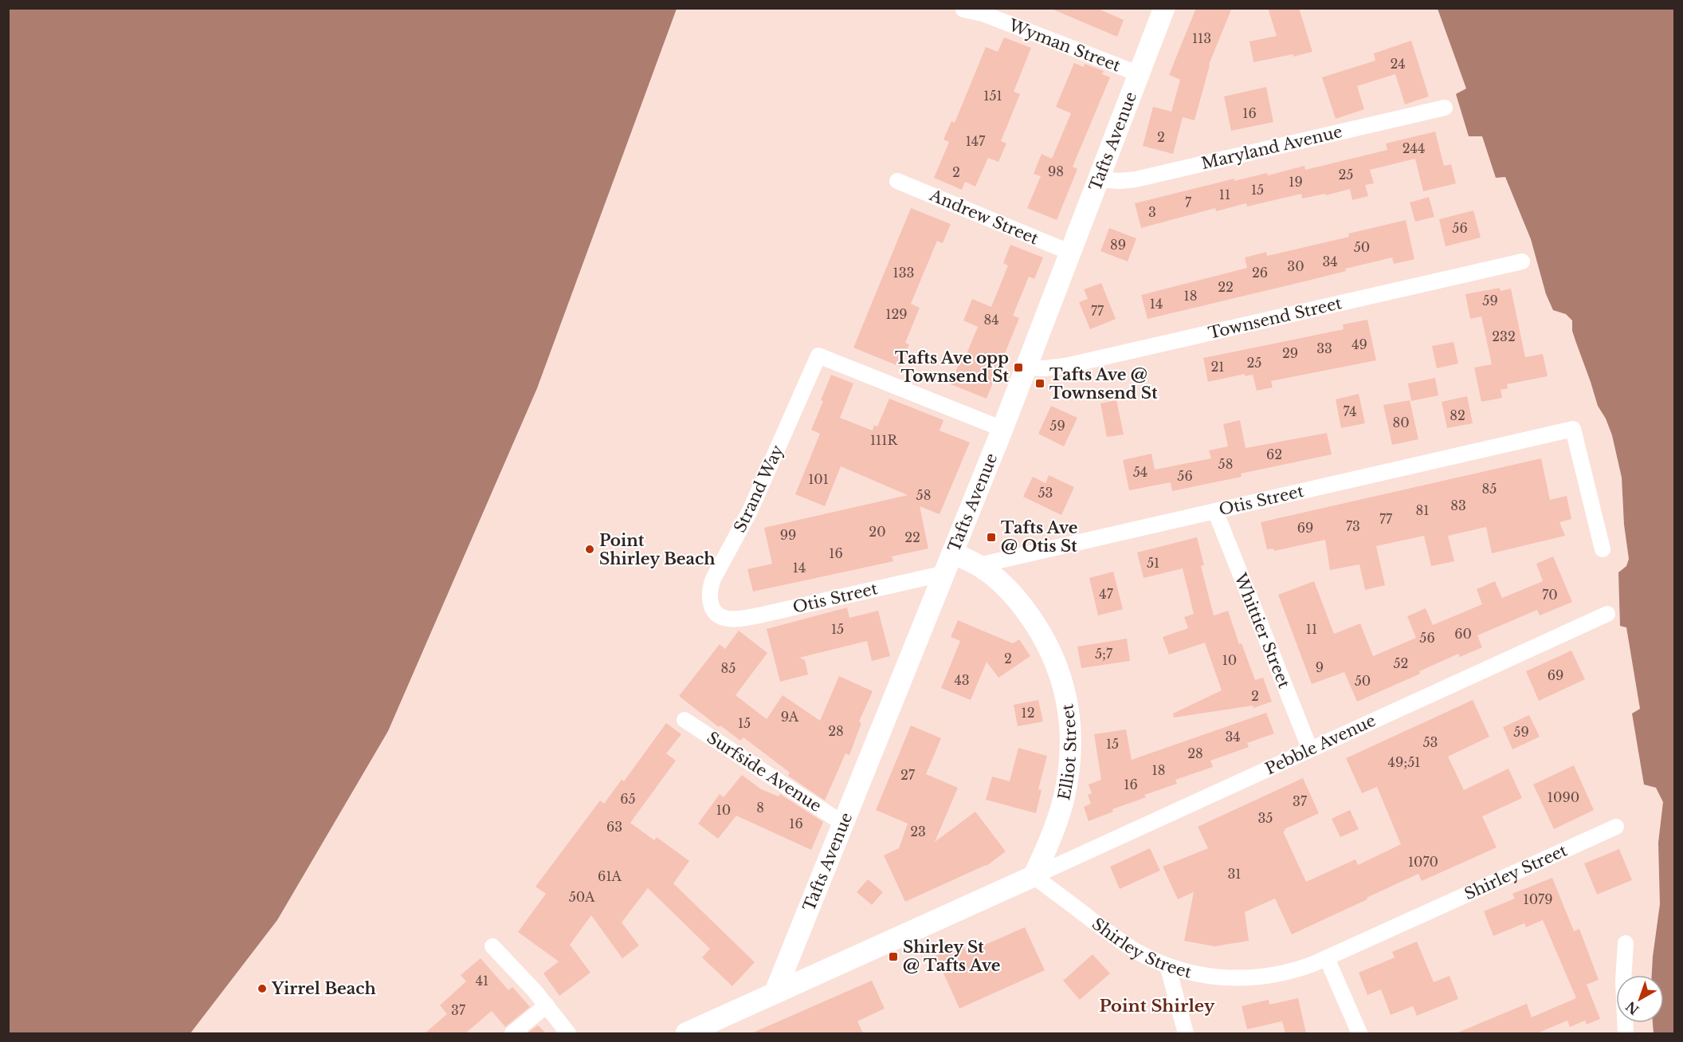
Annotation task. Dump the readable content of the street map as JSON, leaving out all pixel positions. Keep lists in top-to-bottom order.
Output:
{
  "streets": {
    "main road": ["Tafts Avenue", "Elliot Street"],
    "street": [
      "Wyman Street",
      "Maryland Avenue",
      "Andrew Street",
      "Townsend Street",
      "Strand Way",
      "Otis Street",
      "Whittier Street",
      "Pebble Avenue",
      "Surfside Avenue",
      "Shirley Street"
    ]
  },
  "crossings": [
    ["Wyman Street", "Tafts Avenue"],
    ["Tafts Avenue", "Maryland Avenue"],
    ["Tafts Avenue", "Andrew Street"],
    ["Tafts Avenue", "Townsend Street"],
    ["Tafts Avenue", "Strand Way"],
    ["Tafts Avenue", "Otis Street"],
    ["Tafts Avenue", "Surfside Avenue"],
    ["Strand Way", "Otis Street"],
    ["Otis Street", "Whittier Street"],
    ["Otis Street", "Elliot Street"],
    ["Whittier Street", "Pebble Avenue"],
    ["Pebble Avenue", "Elliot Street"],
    ["Pebble Avenue", "Shirley Street"],
    ["Elliot Street", "Shirley Street"]
  ],
  "districts": ["Point Shirley"],
  "places": {
    "transit": [
      "Tafts Ave opp Townsend St",
      "Tafts Ave @ Townsend St",
      "Tafts Ave @ Otis St",
      "Shirley St @ Tafts Ave"
    ],
    "other": ["Point Shirley Beach", "Yirrel Beach"]
  },
  "house_numbers": [
    "113",
    "24",
    "151",
    "16",
    "2",
    "147",
    "244",
    "98",
    "2",
    "25",
    "19",
    "15",
    "11",
    "7",
    "3",
    "56",
    "89",
    "50",
    "34",
    "30",
    "133",
    "26",
    "22",
    "18",
    "59",
    "14",
    "77",
    "129",
    "84",
    "232",
    "49",
    "33",
    "29",
    "25",
    "21",
    "74",
    "82",
    "80",
    "59",
    "111R",
    "62",
    "58",
    "54",
    "56",
    "101",
    "85",
    "53",
    "58",
    "83",
    "81",
    "77",
    "73",
    "69",
    "20",
    "99",
    "22",
    "16",
    "51",
    "14",
    "47",
    "70",
    "15",
    "11",
    "60",
    "56",
    "5;7",
    "2",
    "10",
    "52",
    "9",
    "85",
    "69",
    "43",
    "50",
    "2",
    "12",
    "9A",
    "15",
    "28",
    "59",
    "34",
    "53",
    "15",
    "28",
    "49;51",
    "18",
    "27",
    "16",
    "1090",
    "65",
    "37",
    "8",
    "10",
    "35",
    "16",
    "63",
    "23",
    "1070",
    "31",
    "61A",
    "50A",
    "1079",
    "41",
    "37"
  ],
  "north": "bottom left"
}
